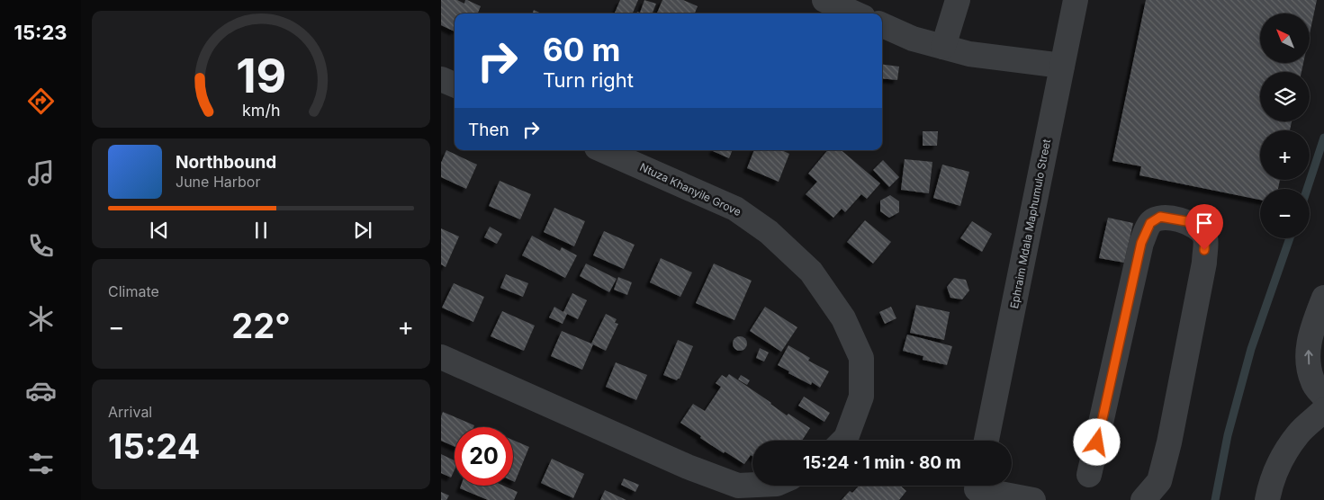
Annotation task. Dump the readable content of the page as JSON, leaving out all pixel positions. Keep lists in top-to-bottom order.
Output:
{
  "streets": {
    "street": ["Ntuza Khanyile Grove", "Ephraim Mdala Maphumulo Street"]
  },
  "north": "top left",
  "page": {
    "tabs": "15:23",
    "map_buttons": ["+", "−"],
    "turn": ["60 m", "Turn right"],
    "then": "Then",
    "song": ["Northbound", "June Harbor"],
    "tile": [
      "Climate",
      ["Arrival", "15:24"]
    ],
    "heat": ["−", "22°", "+"],
    "limit": "20",
    "trip": "15:24 · 1 min · 80 m",
    "gauge": ["19", "km/h"]
  }
}
